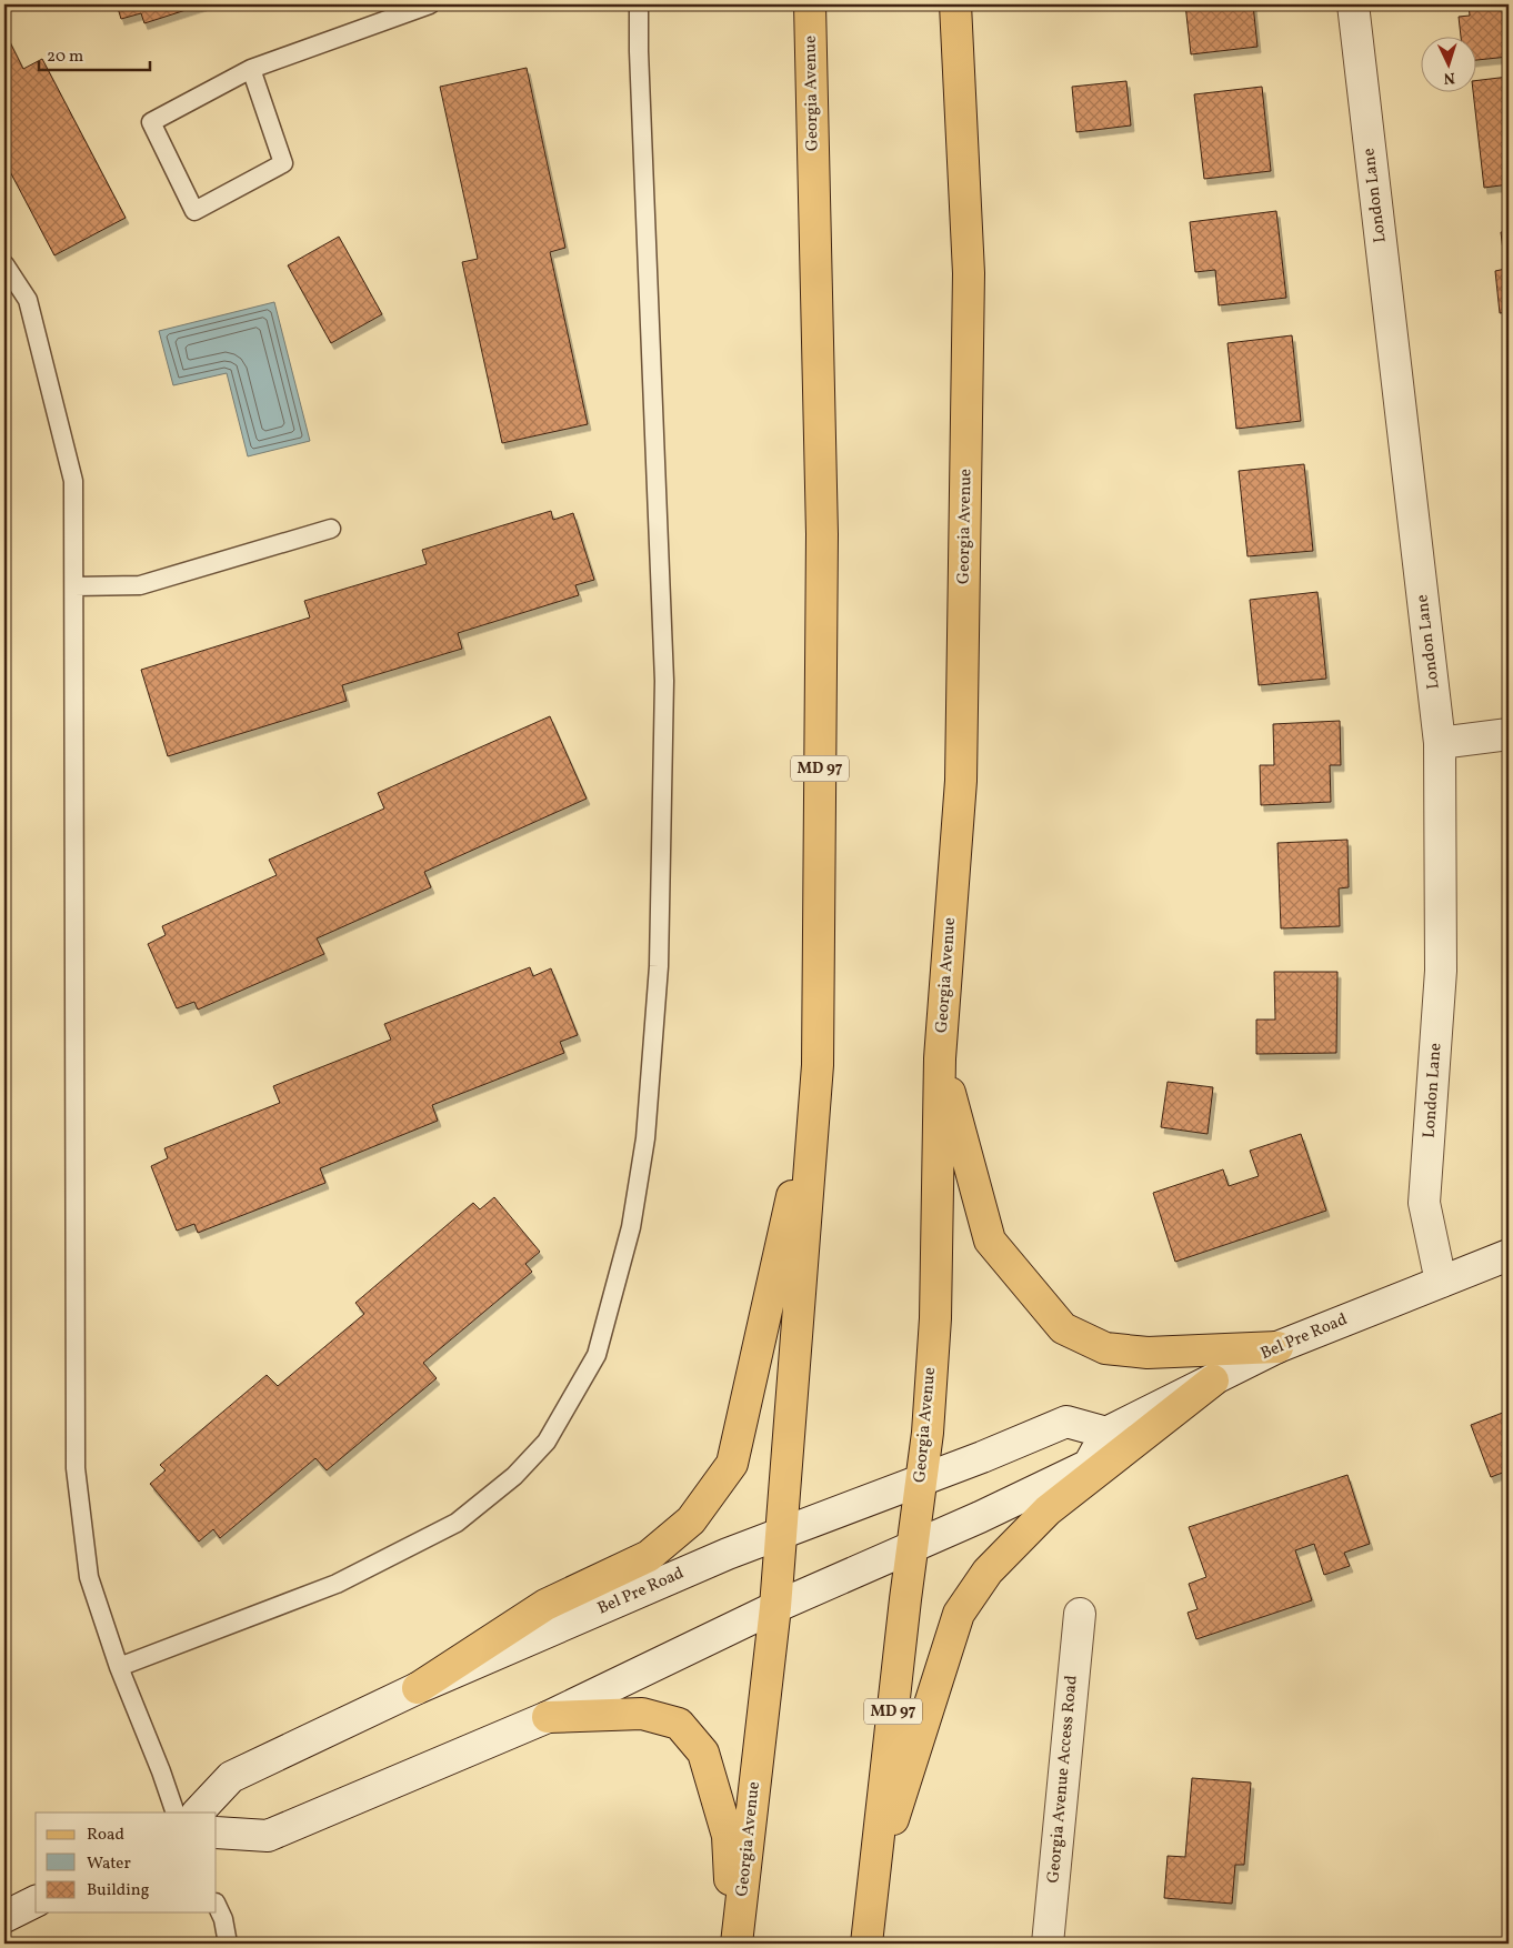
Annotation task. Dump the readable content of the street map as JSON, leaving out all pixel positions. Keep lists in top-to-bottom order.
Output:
{
  "streets": {
    "main road": [
      "Georgia Avenue",
      "London Lane",
      "MD 97",
      "Bel Pre Road",
      "Georgia Avenue Access Road"
    ]
  },
  "crossings": [
    ["Georgia Avenue", "Bel Pre Road"],
    ["London Lane", "Bel Pre Road"]
  ],
  "legend": ["Road", "Water", "Building"],
  "scale_bar": "20 m",
  "north": "bottom"
}
